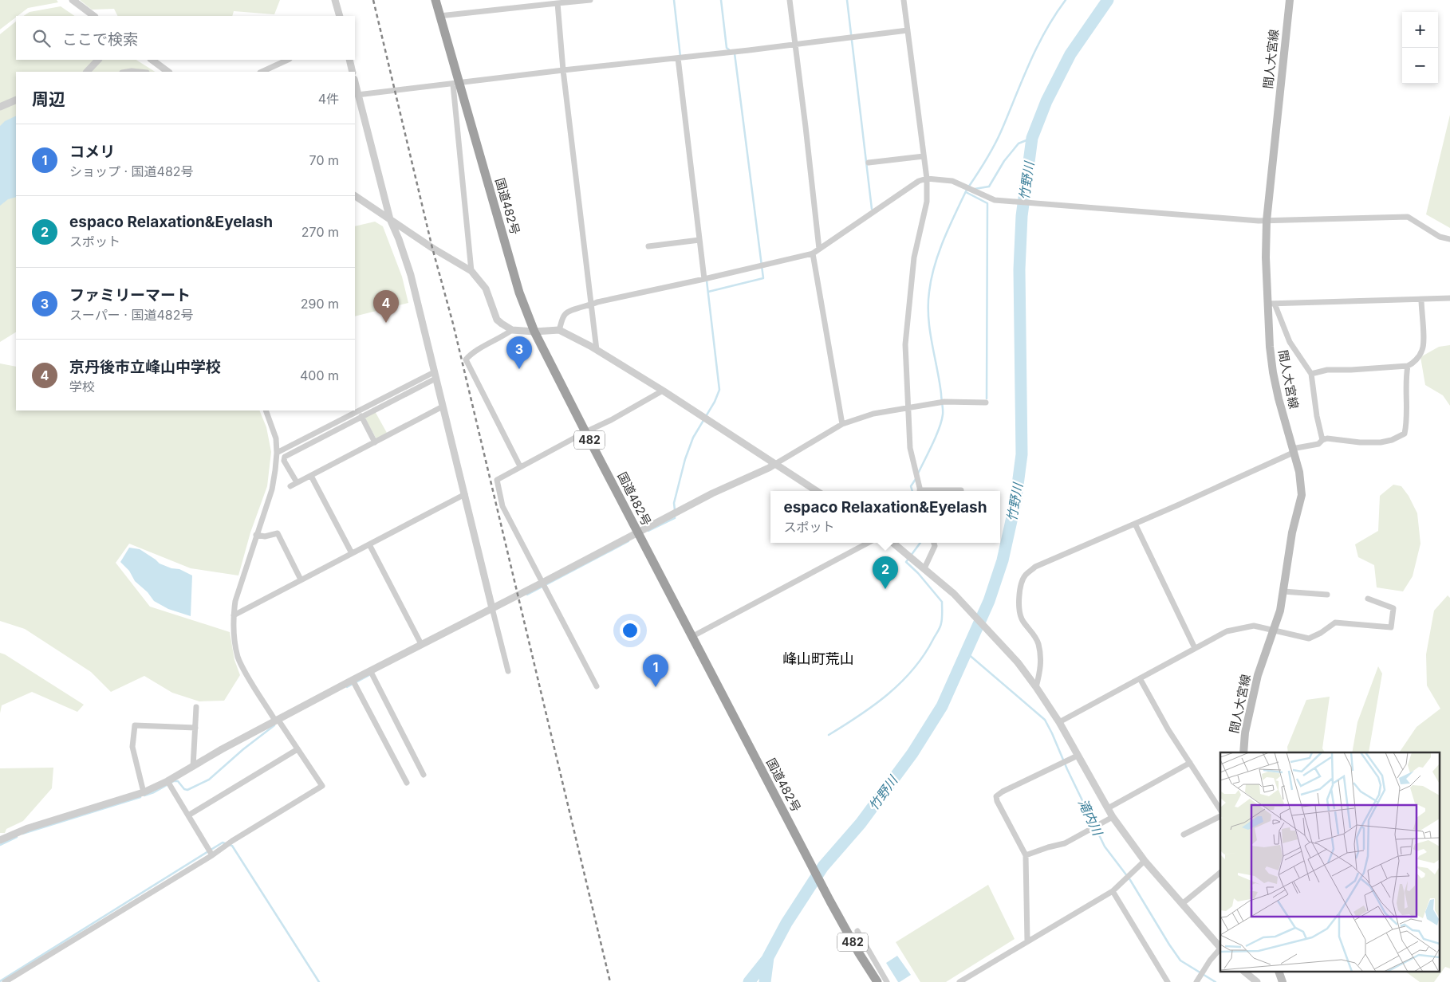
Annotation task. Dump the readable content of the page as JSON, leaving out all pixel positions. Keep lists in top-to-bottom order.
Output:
{
  "streets": {
    "highway": ["国道482号", "482"],
    "main road": ["間人大宮線"]
  },
  "districts": ["峰山町荒山"],
  "water": ["竹野川", "滝内川"],
  "page": {
    "map_buttons": ["+", "−"],
    "search": "ここで検索",
    "heading": ["周辺", "4件"],
    "list": [
      {
        "mark": "1",
        "name": "コメリ",
        "note": "ショップ · 国道482号",
        "value": "70 m"
      },
      {
        "mark": "2",
        "name": "espaco Relaxation&Eyelash",
        "note": "スポット",
        "value": "270 m"
      },
      {
        "mark": "3",
        "name": "ファミリーマート",
        "note": "スーパー · 国道482号",
        "value": "290 m"
      },
      {
        "mark": "4",
        "name": "京丹後市立峰山中学校",
        "note": "学校",
        "value": "400 m"
      }
    ],
    "pins": [
      "4",
      "3",
      "2",
      "1"
    ],
    "popup": ["espaco Relaxation&Eyelash", "スポット"]
  }
}
